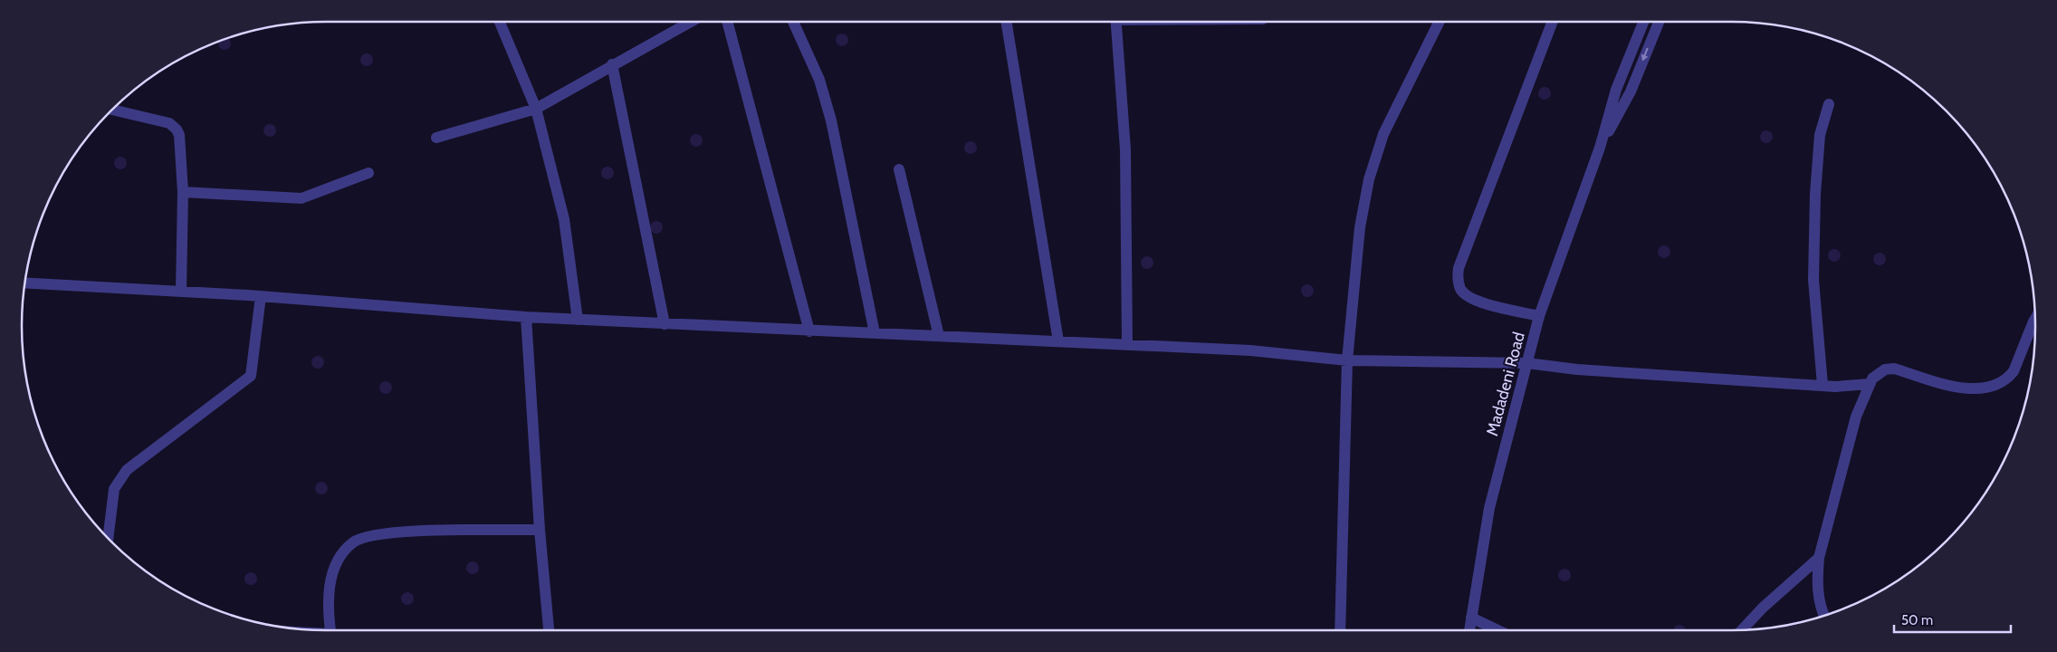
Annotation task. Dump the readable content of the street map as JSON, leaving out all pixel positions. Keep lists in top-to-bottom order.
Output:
{
  "streets": {
    "street": ["Madadeni Road"]
  },
  "scale_bar": "50 m"
}
